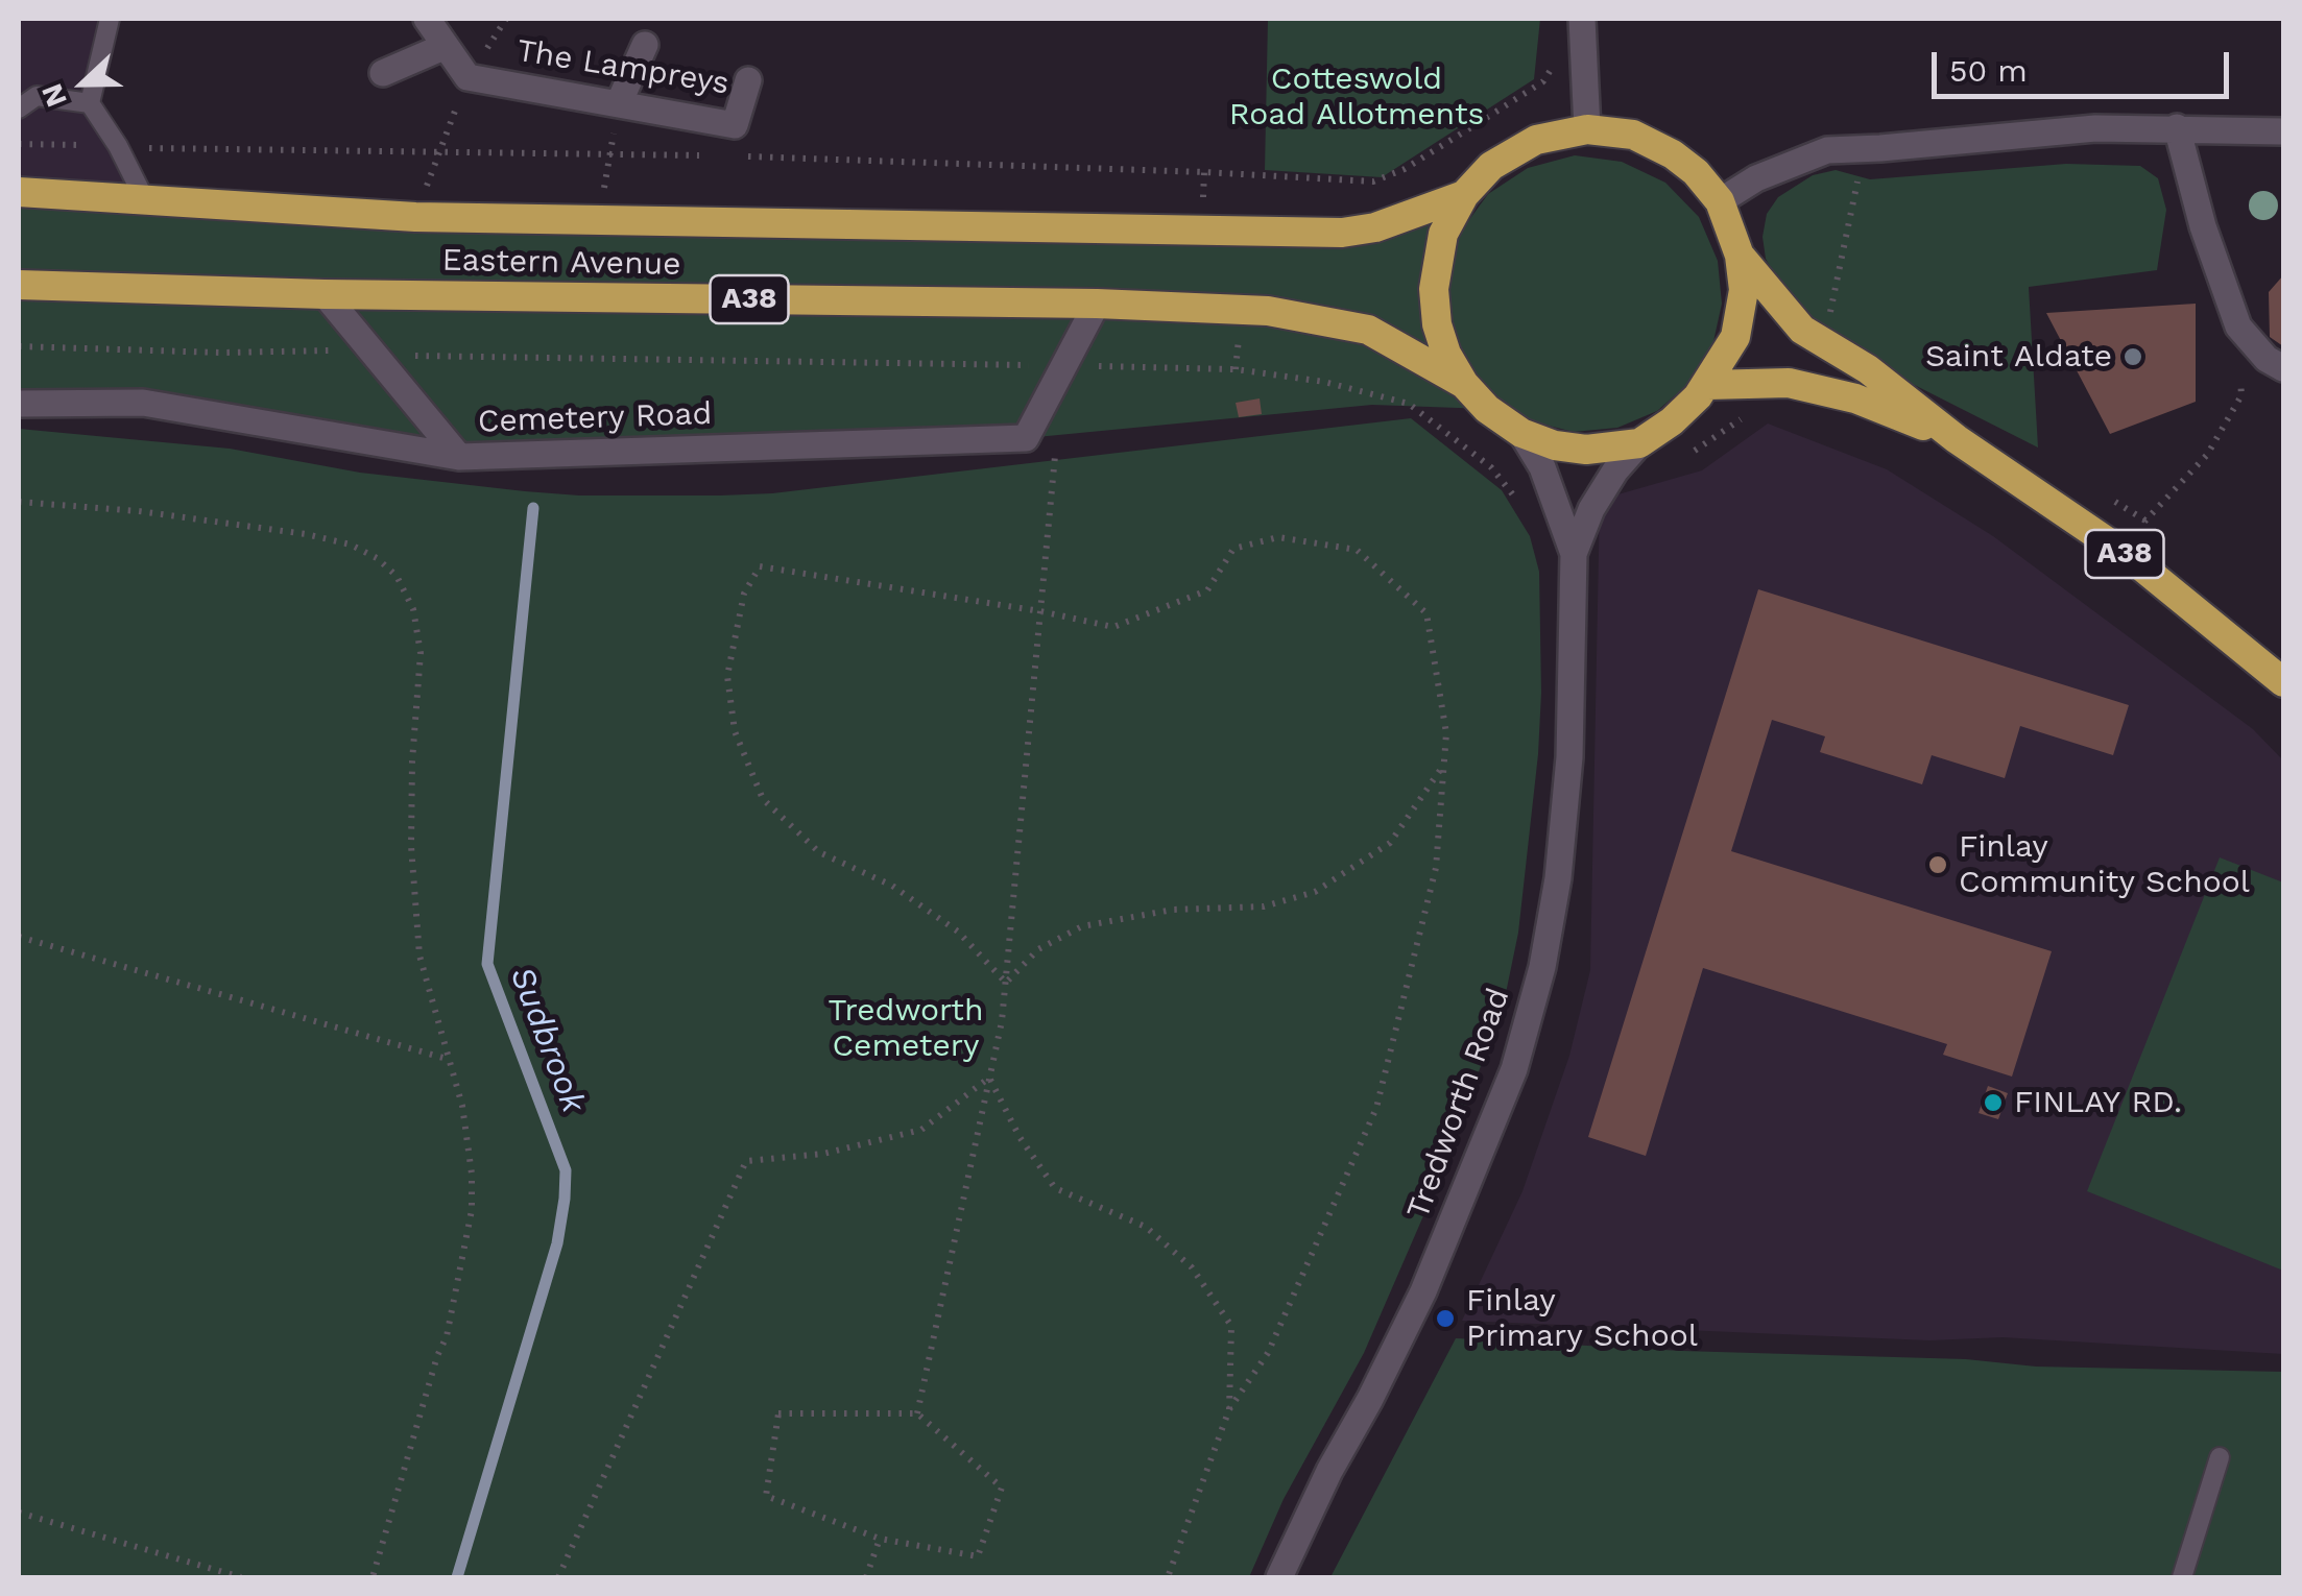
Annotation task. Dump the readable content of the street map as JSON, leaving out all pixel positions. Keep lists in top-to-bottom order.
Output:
{
  "streets": {
    "highway": ["Eastern Avenue", "A38"],
    "street": ["The Lampreys", "Cemetery Road", "Tredworth Road"]
  },
  "crossings": [
    ["Eastern Avenue", "A38"],
    ["Eastern Avenue", "Cemetery Road"],
    ["Eastern Avenue", "Tredworth Road"],
    ["A38", "Tredworth Road"]
  ],
  "water": ["Sudbrook"],
  "parks": ["Cotteswold Road Allotments", "Tredworth Cemetery"],
  "places": [
    "Saint Aldate",
    "Finlay Community School",
    "FINLAY RD.",
    "Finlay Primary School"
  ],
  "scale_bar": "50 m",
  "north": "left"
}
